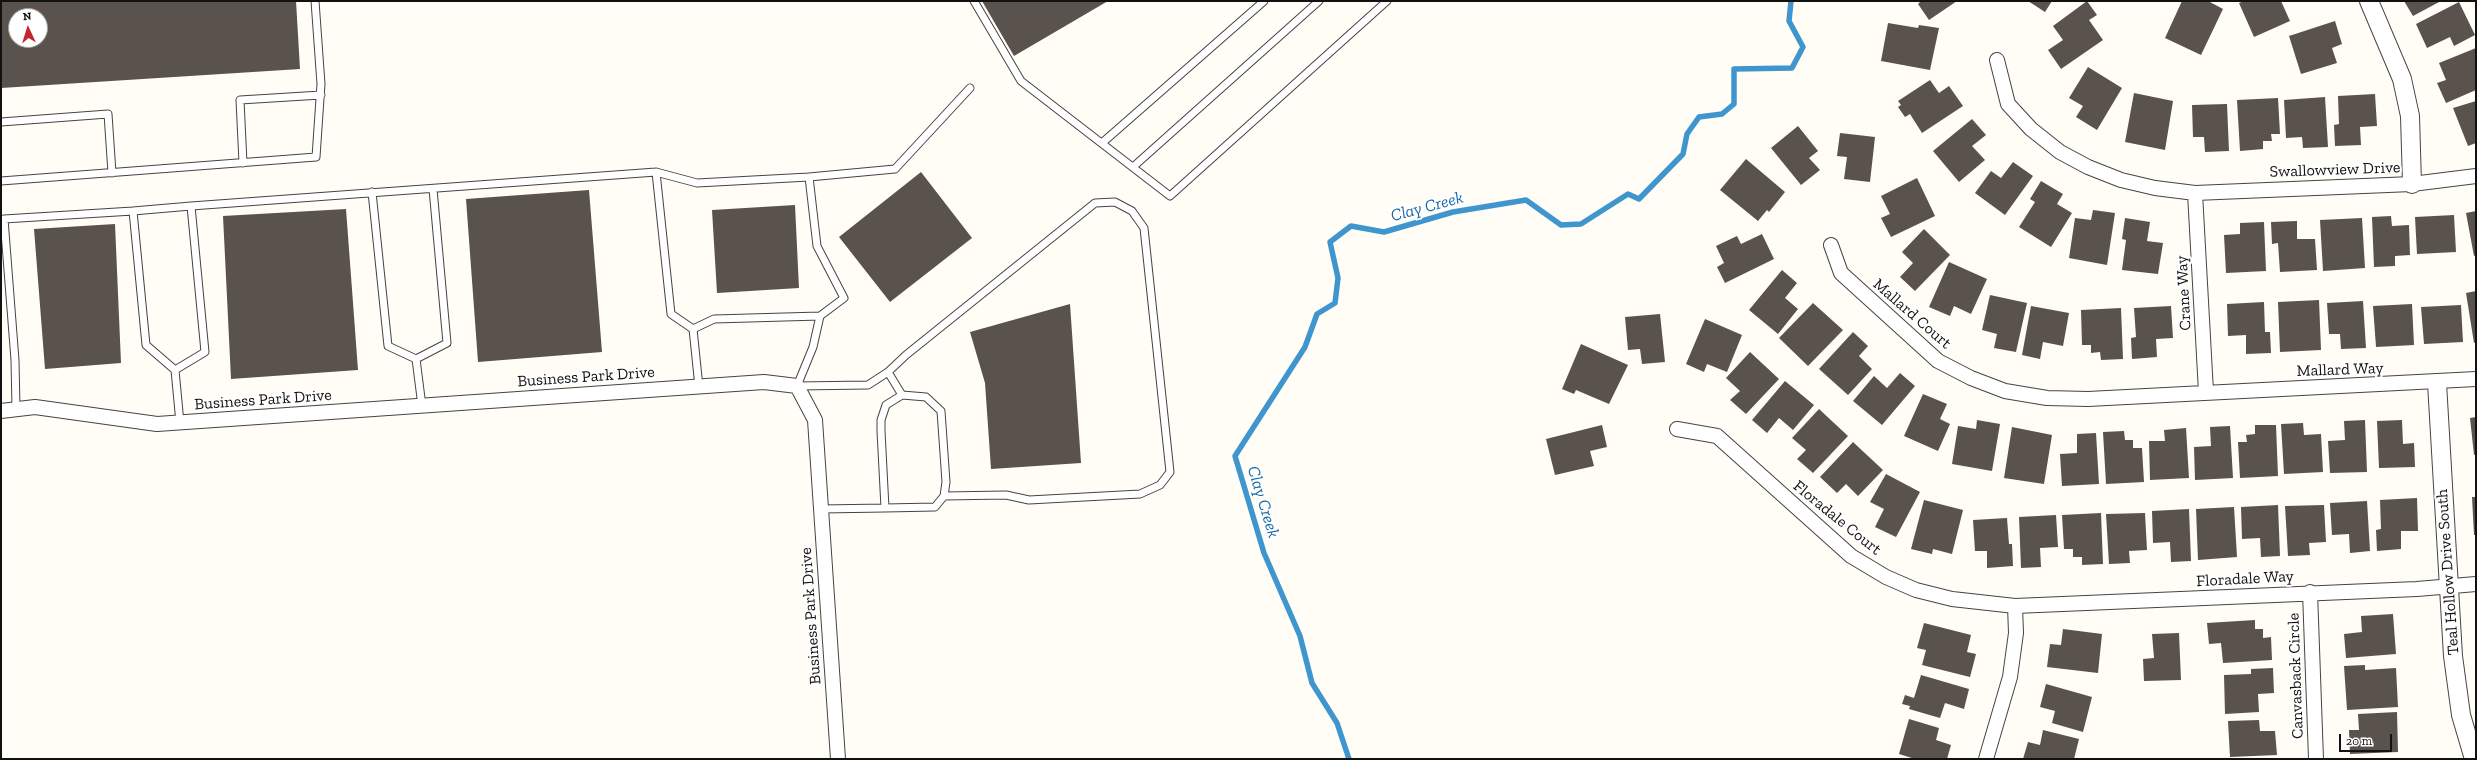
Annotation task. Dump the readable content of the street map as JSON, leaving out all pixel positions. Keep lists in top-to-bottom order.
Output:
{
  "streets": {
    "street": [
      "Swallowview Drive",
      "Crane Way",
      "Mallard Court",
      "Mallard Way",
      "Business Park Drive",
      "Floradale Court",
      "Teal Hollow Drive South",
      "Floradale Way",
      "Canvasback Circle"
    ]
  },
  "crossings": [
    ["Swallowview Drive", "Crane Way"],
    ["Crane Way", "Mallard Court"],
    ["Crane Way", "Mallard Way"],
    ["Mallard Court", "Mallard Way"],
    ["Mallard Way", "Teal Hollow Drive South"],
    ["Floradale Court", "Floradale Way"],
    ["Teal Hollow Drive South", "Floradale Way"],
    ["Floradale Way", "Canvasback Circle"]
  ],
  "water": ["Clay Creek"],
  "scale_bar": "20 m",
  "north": "top"
}
